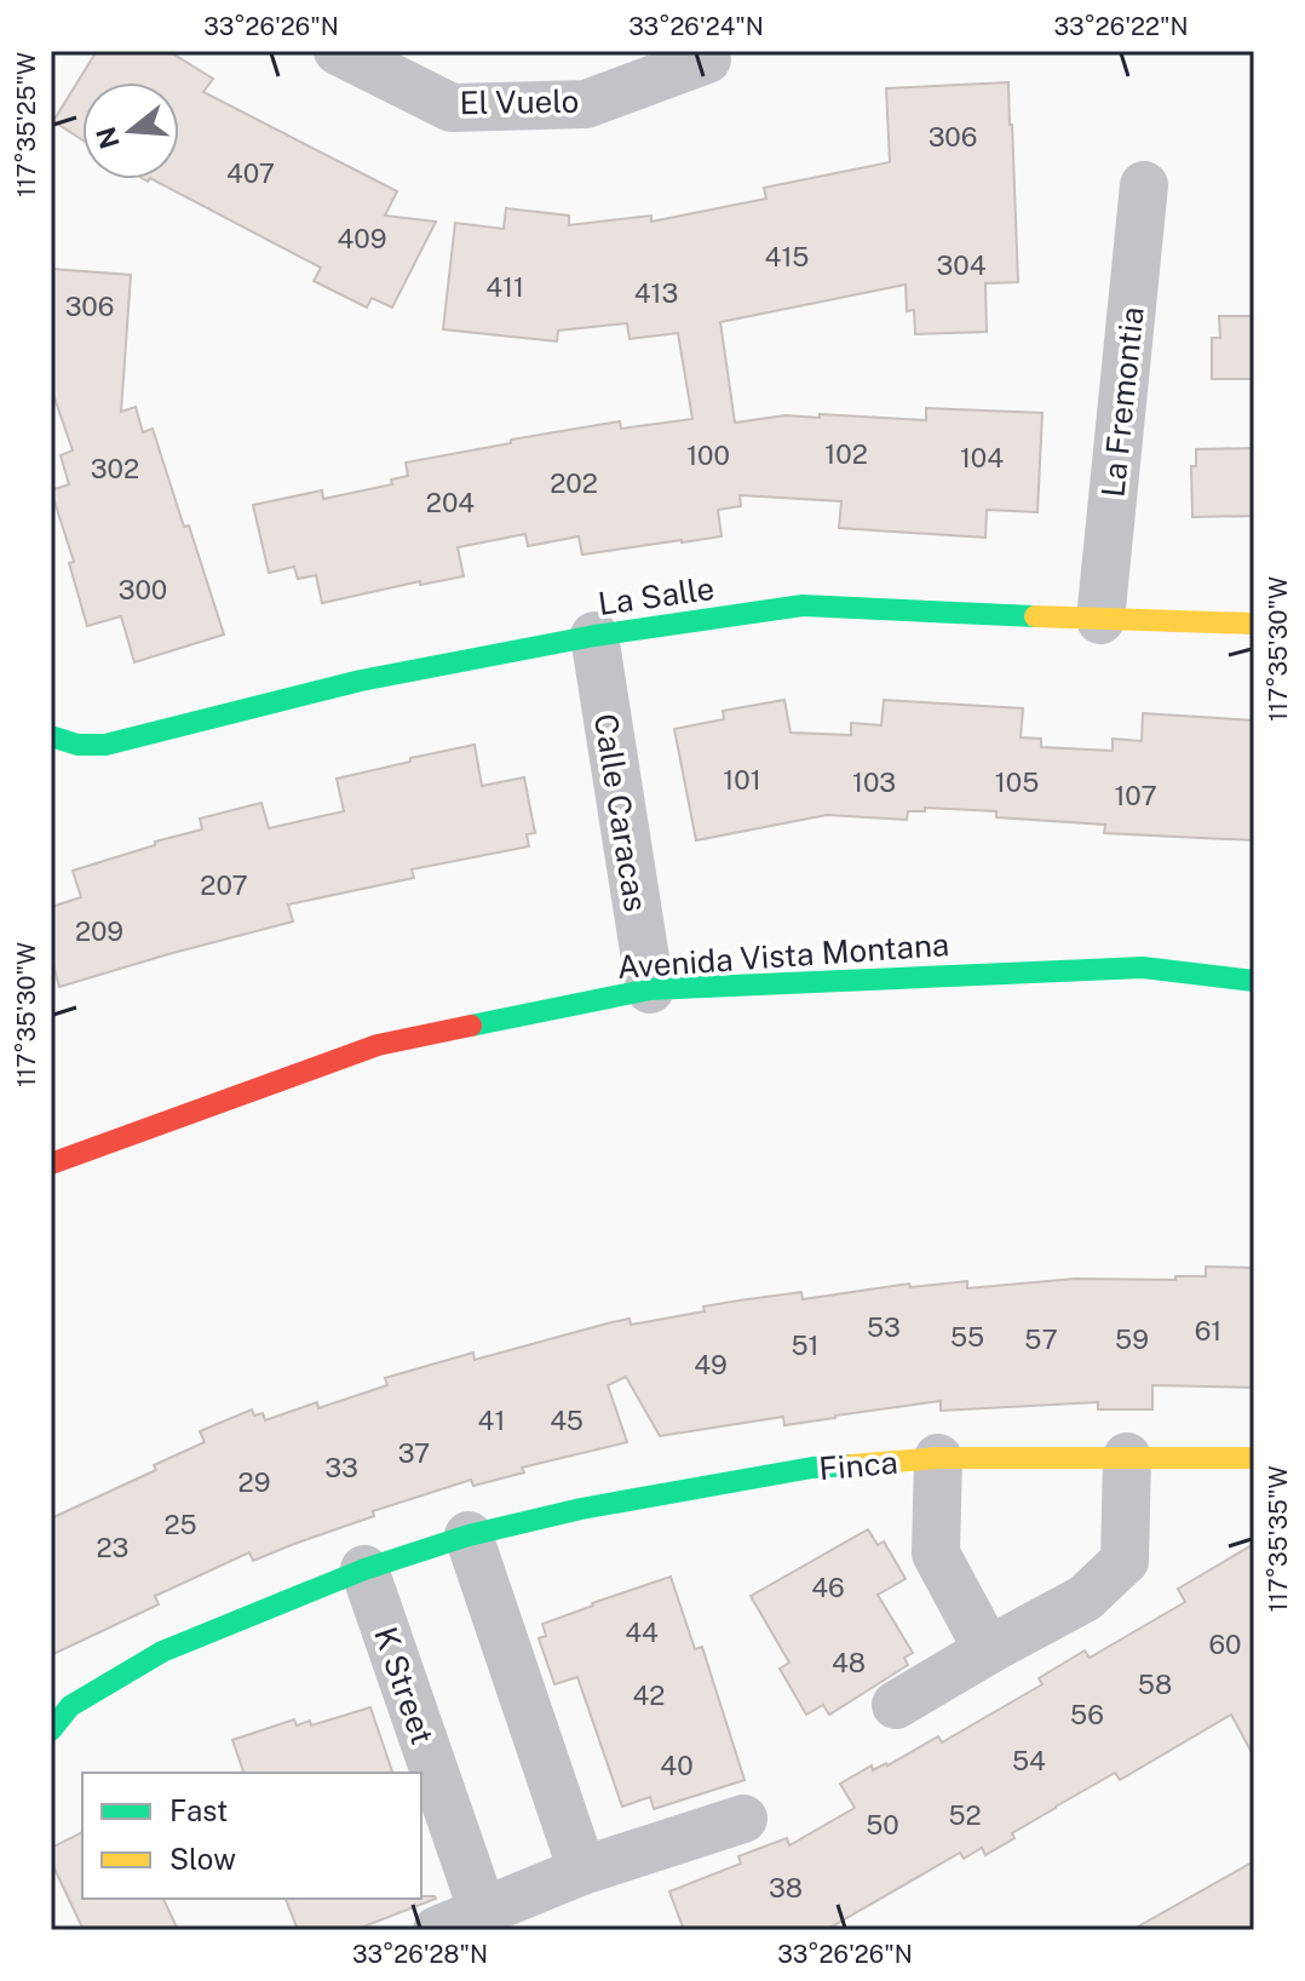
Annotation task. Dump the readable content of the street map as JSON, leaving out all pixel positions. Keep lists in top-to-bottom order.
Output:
{
  "streets": {
    "street": [
      "El Vuelo",
      "La Fremontia",
      "La Salle",
      "Calle Caracas",
      "Avenida Vista Montana",
      "Finca",
      "K Street"
    ]
  },
  "crossings": [
    ["La Fremontia", "La Salle"],
    ["La Salle", "Calle Caracas"],
    ["Calle Caracas", "Avenida Vista Montana"],
    ["Finca", "K Street"]
  ],
  "house_numbers": [
    "306",
    "407",
    "409",
    "415",
    "304",
    "411",
    "413",
    "306",
    "102",
    "100",
    "104",
    "302",
    "202",
    "204",
    "300",
    "101",
    "103",
    "105",
    "107",
    "207",
    "209",
    "53",
    "61",
    "55",
    "57",
    "59",
    "51",
    "49",
    "41",
    "45",
    "37",
    "33",
    "29",
    "25",
    "23",
    "46",
    "44",
    "60",
    "48",
    "58",
    "42",
    "56",
    "54",
    "40",
    "52",
    "50",
    "38"
  ],
  "legend": ["Fast", "Slow"],
  "north": "left",
  "coordinates": [
    "33°26'26\"N",
    "33°26'24\"N",
    "33°26'22\"N",
    "117°35'25\"W",
    "117°35'30\"W",
    "117°35'35\"W",
    "33°26'28\"N"
  ]
}
